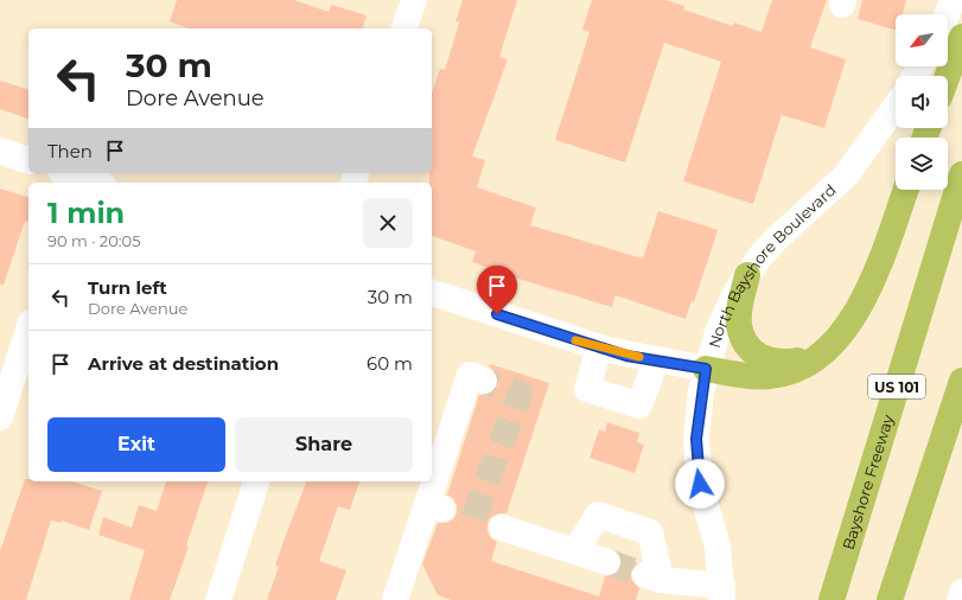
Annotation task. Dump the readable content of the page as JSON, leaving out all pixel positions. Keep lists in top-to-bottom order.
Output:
{
  "streets": {
    "highway": ["US 101", "Bayshore Freeway"],
    "street": ["North Bayshore Boulevard"]
  },
  "north": "bottom left",
  "page": {
    "turn": ["30 m", "Dore Avenue"],
    "then": "Then",
    "heading": ["1 min", "90 m · 20:05"],
    "list": [
      {
        "name": "Turn left",
        "note": "Dore Avenue",
        "value": "30 m"
      },
      {
        "name": "Arrive at destination",
        "value": "60 m"
      }
    ],
    "buttons": ["Exit", "Share"]
  }
}
